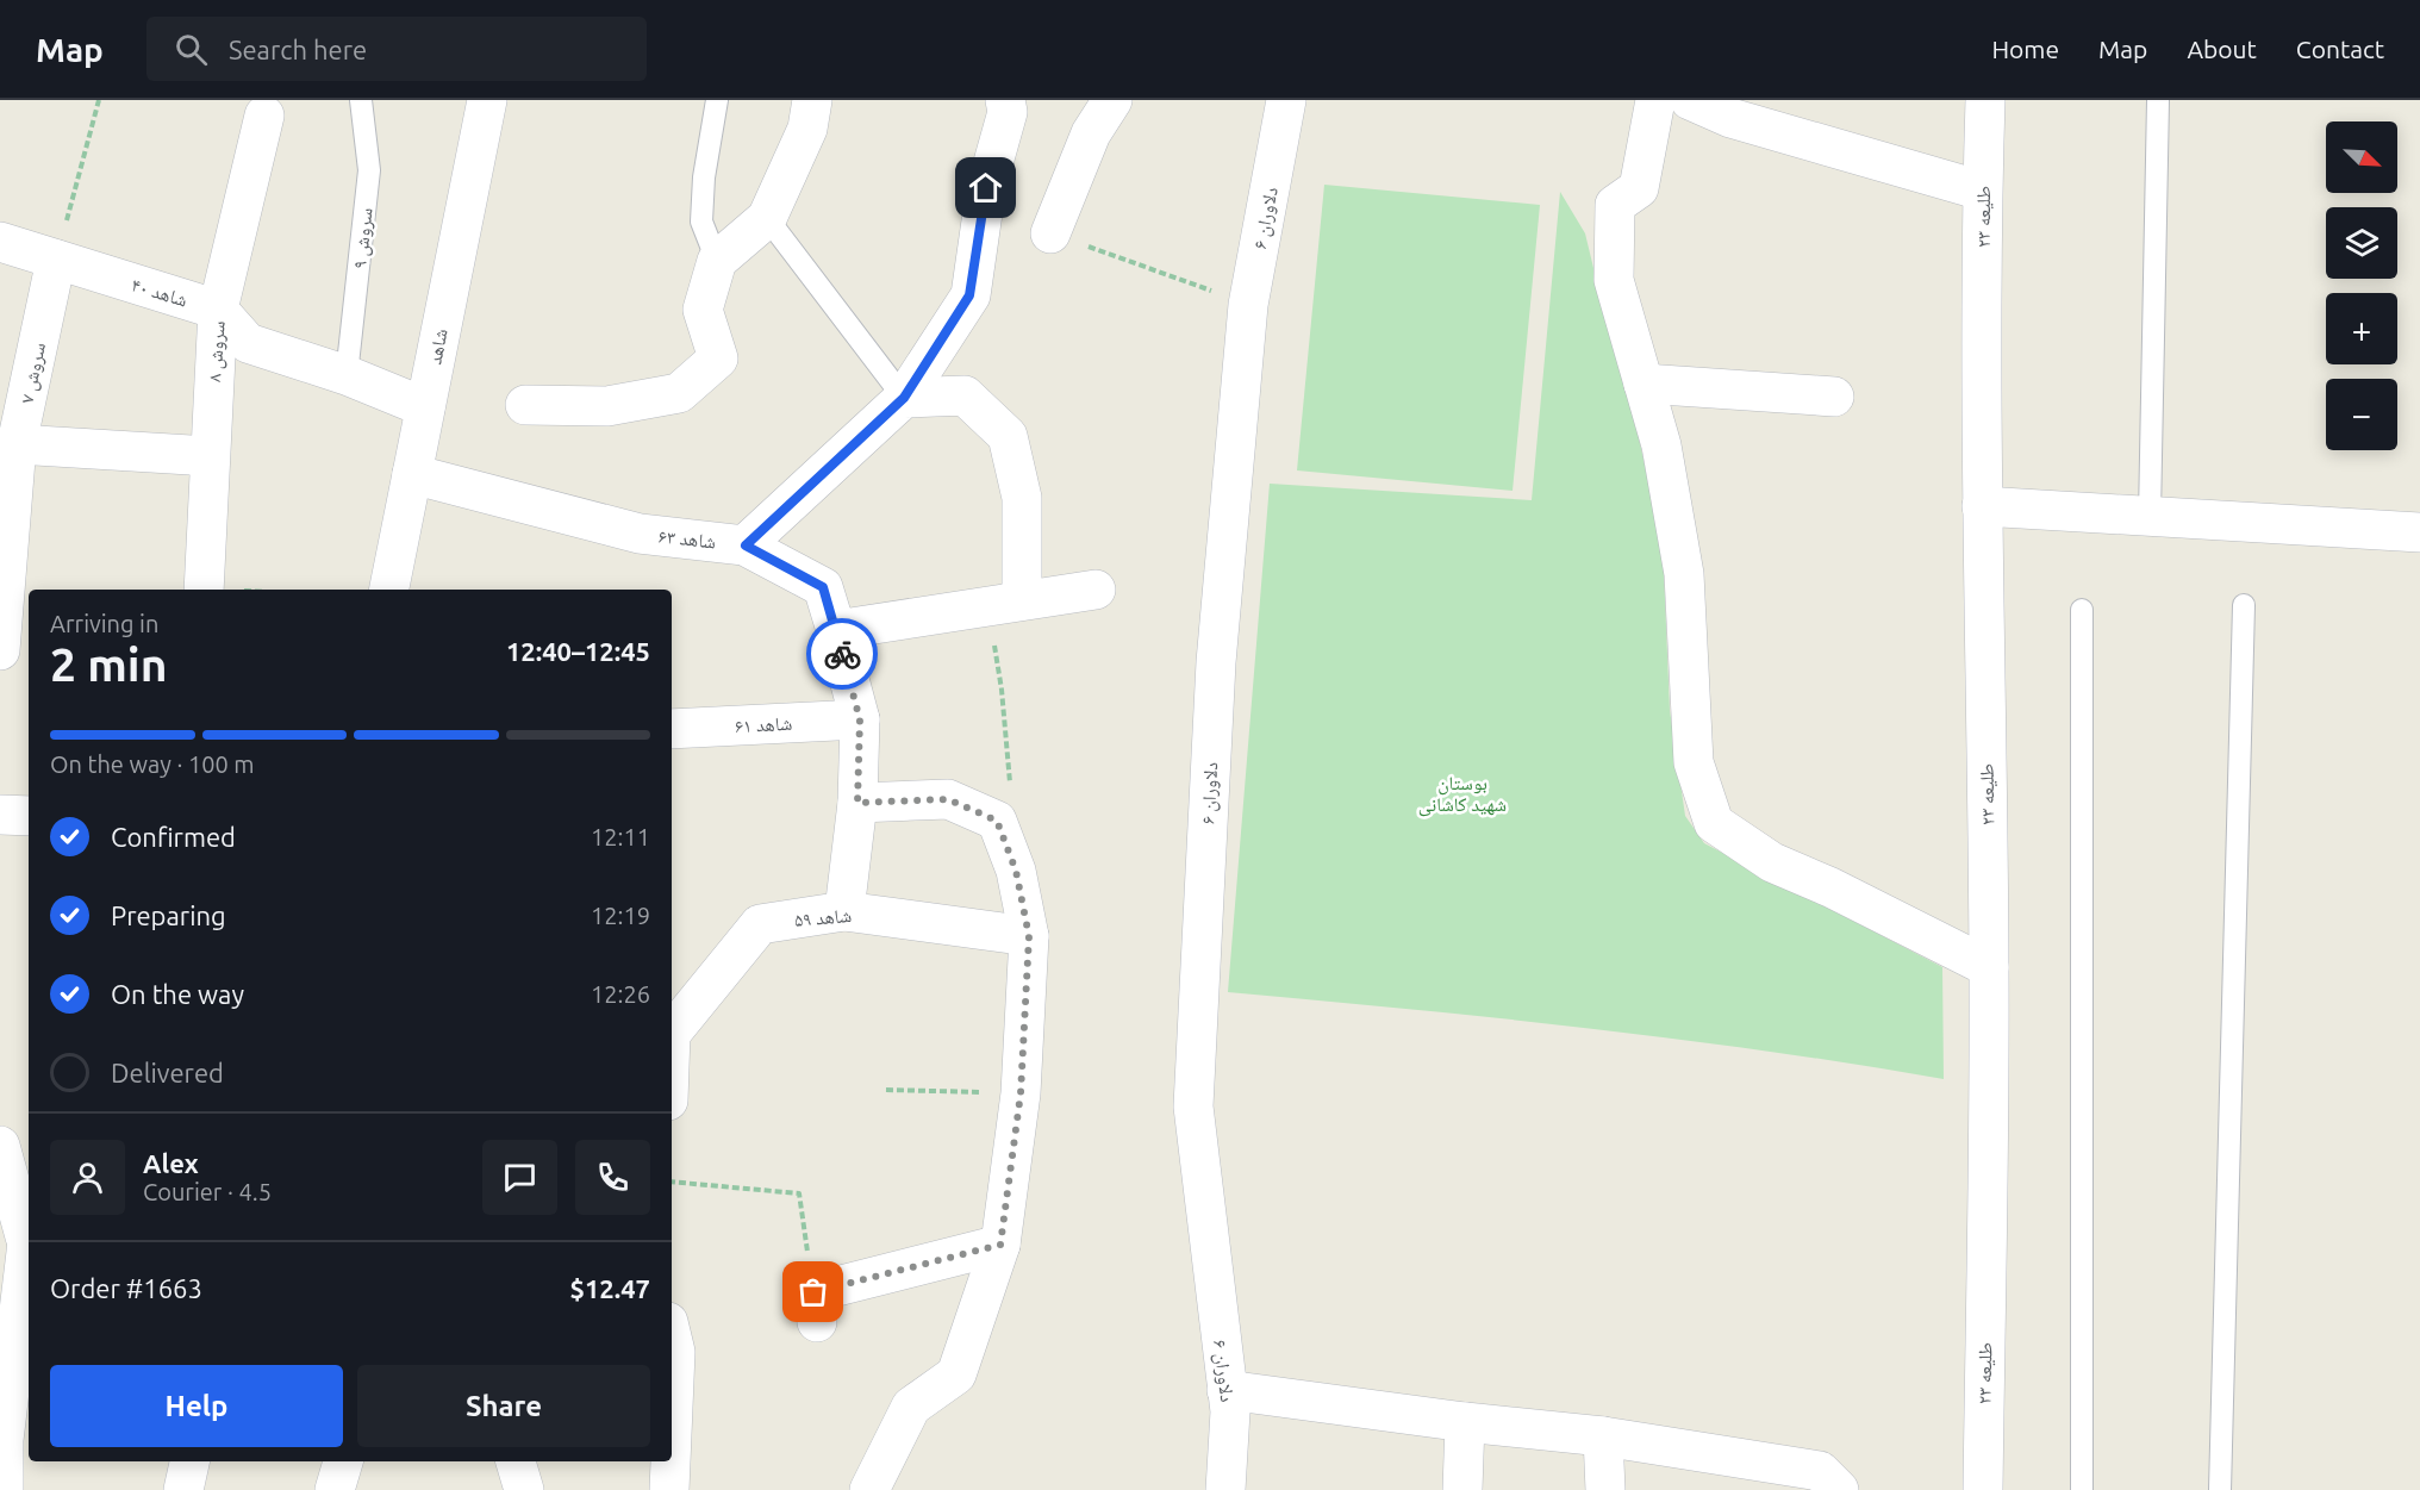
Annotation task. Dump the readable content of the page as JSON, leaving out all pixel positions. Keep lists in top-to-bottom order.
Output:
{
  "streets": {
    "street": [
      "طلیعه ۲۳",
      "دلاوران ۶",
      "شاهد ۴۰",
      "شاهد",
      "سروش ۸",
      "سروش ۷",
      "شاهد ۶۳",
      "شاهد ۶۱",
      "شاهد ۵۹"
    ],
    "lane": ["سروش ۹"]
  },
  "crossings": [
    ["شاهد ۴۰", "سروش ۸"],
    ["شاهد ۴۰", "سروش ۷"],
    ["شاهد", "شاهد ۶۳"],
    ["شاهد ۶۳", "شاهد ۶۱"],
    ["شاهد ۶۳", "شاهد ۵۹"]
  ],
  "parks": ["بوستان شهید کاشانی"],
  "north": "bottom right",
  "page": {
    "header": "Map",
    "search": "Search here",
    "nav": [
      "Home",
      "Map",
      "About",
      "Contact"
    ],
    "map_buttons": ["+", "−"],
    "heading": ["2 min", "Arriving in", "12:40–12:45"],
    "panel": [
      "Alex",
      "Courier · 4.5",
      "Order #1663",
      "$12.47"
    ],
    "bar": "On the way · 100 m",
    "list": [
      ["Confirmed", "12:11"],
      ["Preparing", "12:19"],
      ["On the way", "12:26"],
      "Delivered"
    ],
    "buttons": ["Help", "Share"]
  }
}
